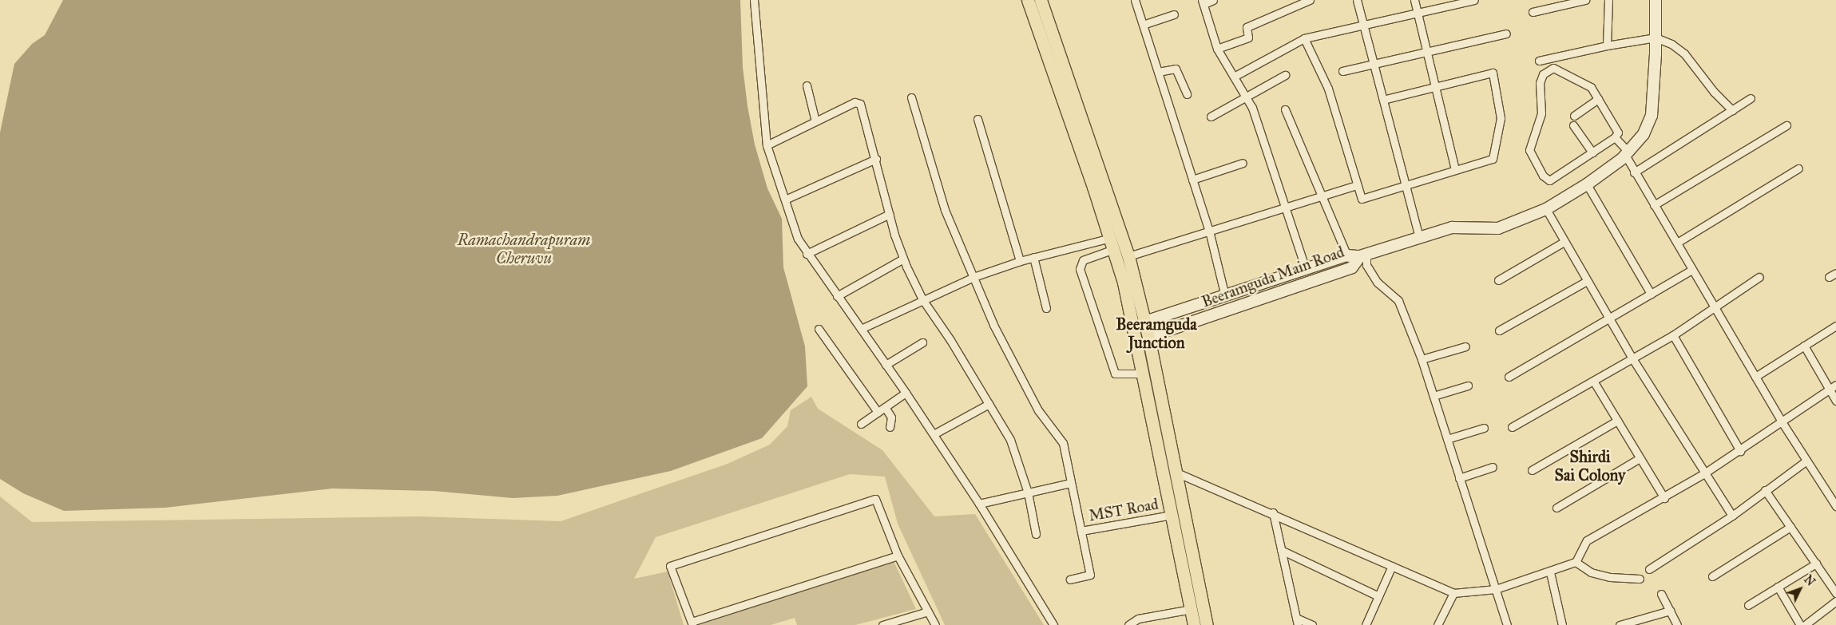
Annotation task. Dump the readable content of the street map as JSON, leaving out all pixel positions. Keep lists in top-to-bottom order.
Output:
{
  "streets": {
    "main road": ["Beeramguda Main Road"],
    "street": ["MST Road"]
  },
  "districts": ["Beeramguda Junction", "Shirdi Sai Colony"],
  "water": ["Ramachandrapuram Cheruvu"],
  "north": "top right"
}
